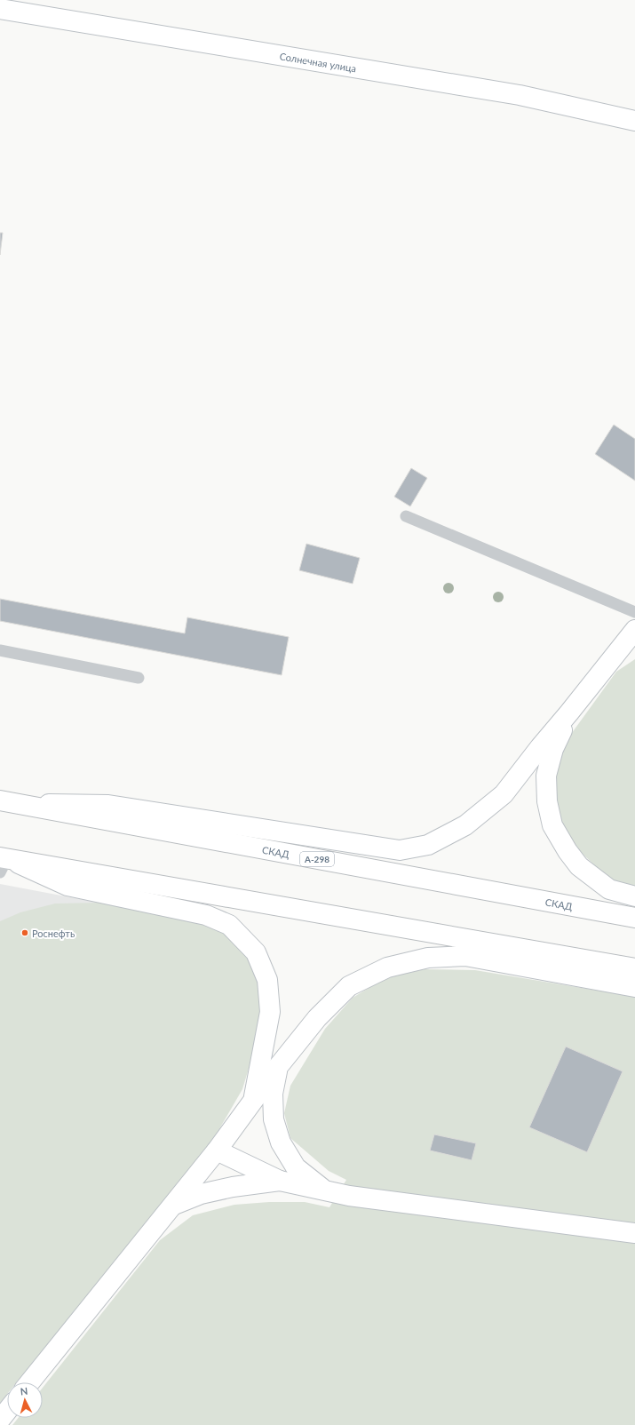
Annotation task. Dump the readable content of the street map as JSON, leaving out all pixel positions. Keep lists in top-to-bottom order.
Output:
{
  "streets": {
    "main road": ["Солнечная улица", "СКАД", "А-298"]
  },
  "places": ["Роснефть"],
  "north": "top"
}
